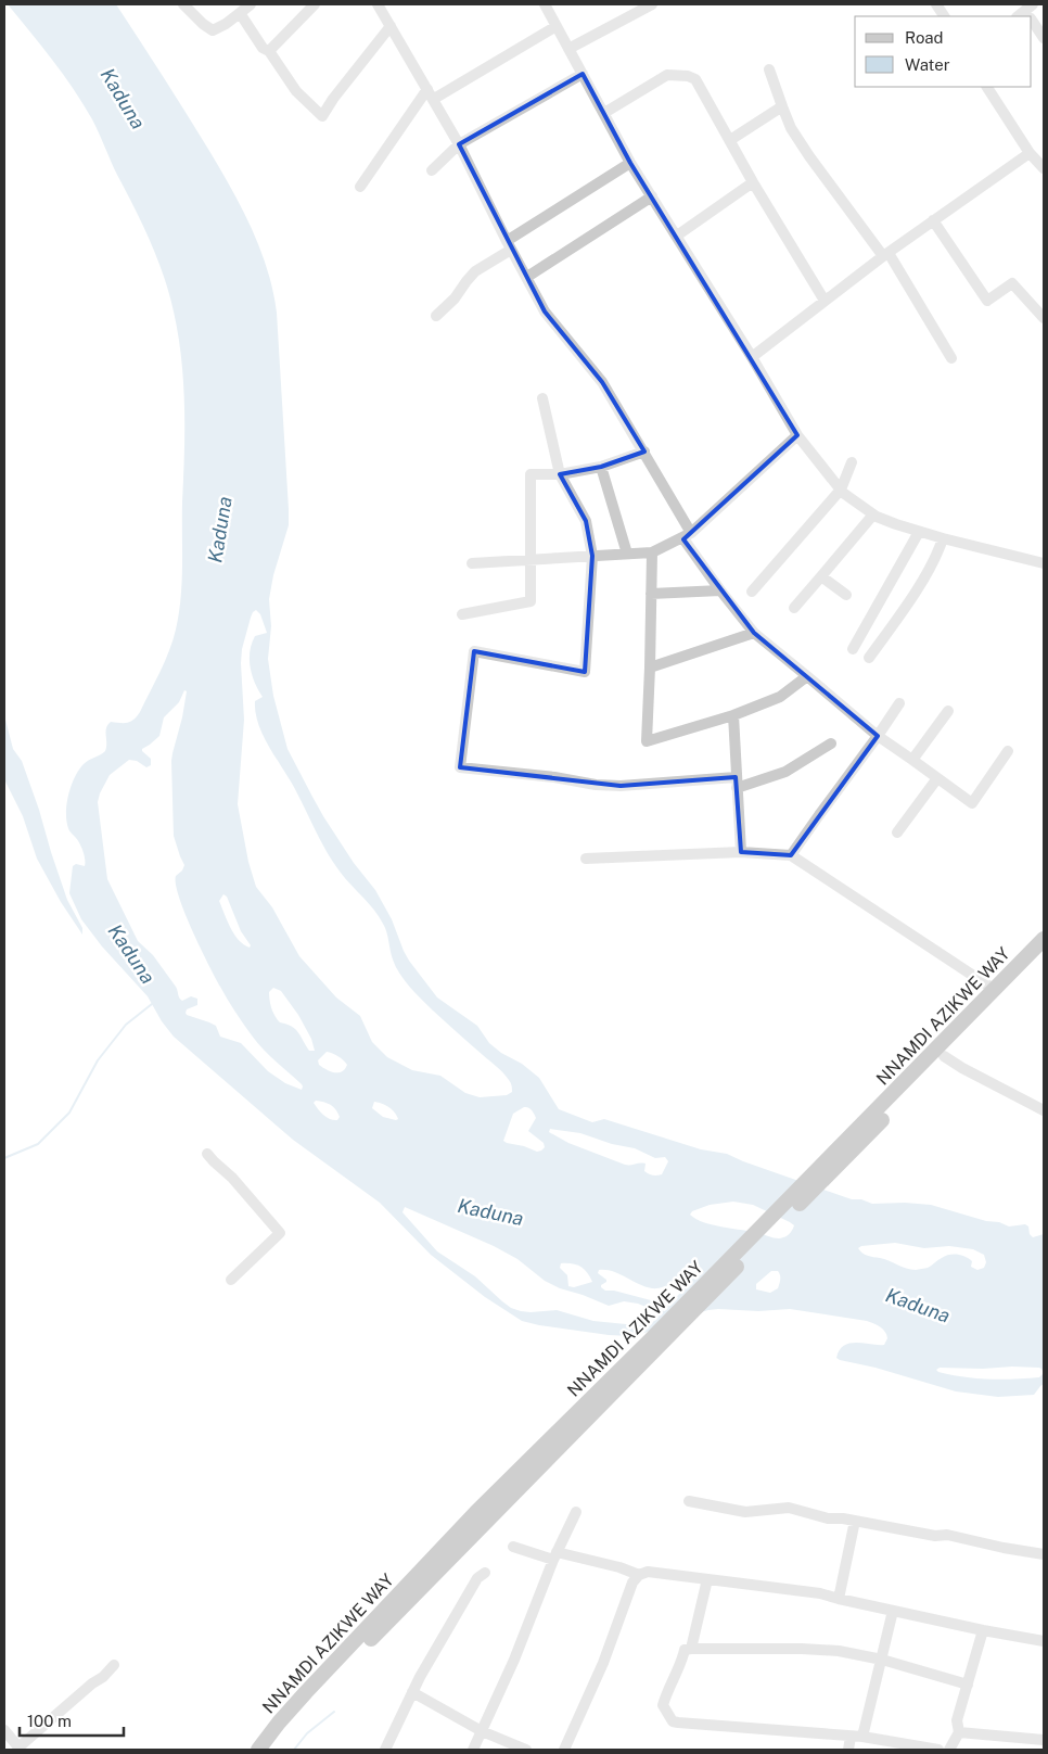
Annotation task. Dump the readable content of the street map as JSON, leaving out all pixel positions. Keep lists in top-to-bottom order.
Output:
{
  "streets": {
    "highway": ["NNAMDI AZIKWE WAY"]
  },
  "water": ["Kaduna"],
  "legend": ["Road", "Water"],
  "scale_bar": "100 m"
}
